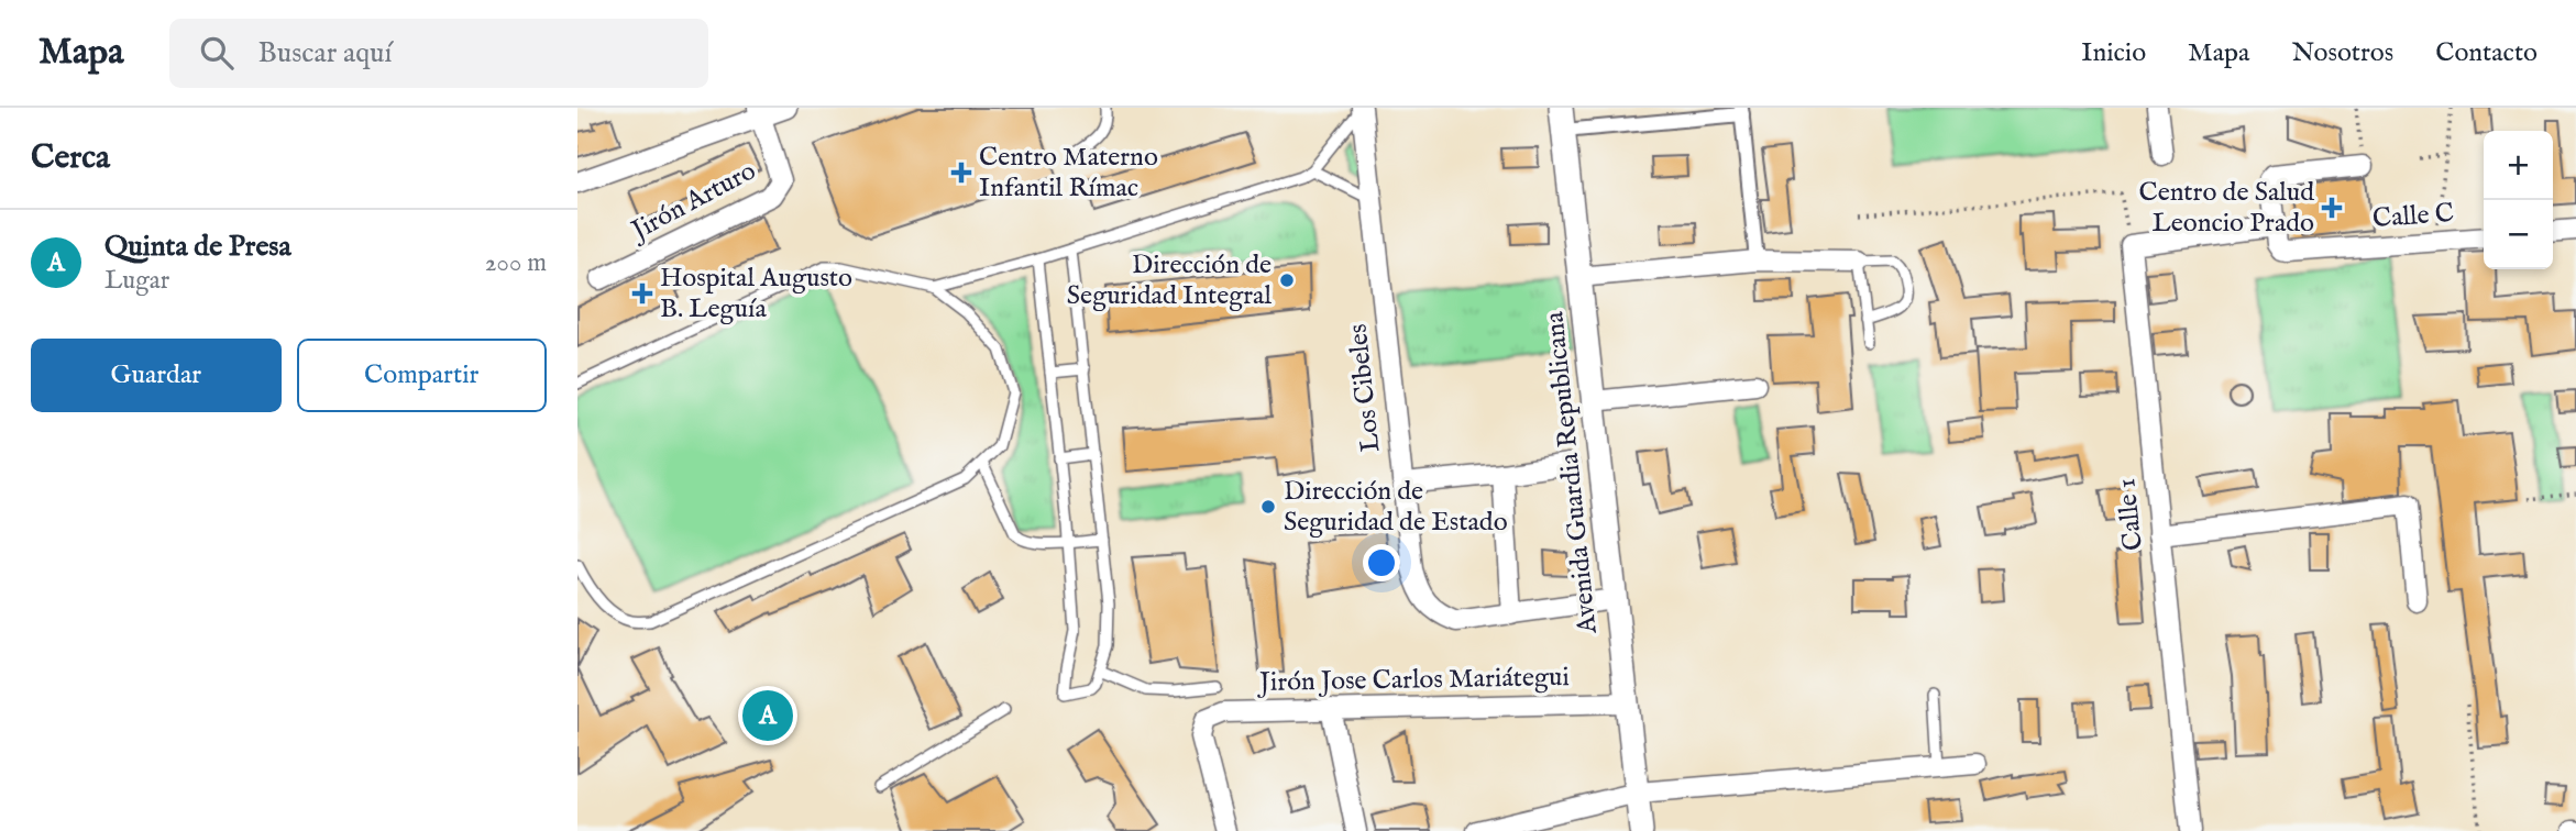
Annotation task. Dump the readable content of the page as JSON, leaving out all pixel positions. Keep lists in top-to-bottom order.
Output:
{
  "streets": {
    "street": [
      "Jirón Arturo",
      "Calle C",
      "Los Cibeles",
      "Avenida Guardia Republicana",
      "Calle 1",
      "Jirón Jose Carlos Mariátegui"
    ]
  },
  "crossings": [
    ["Los Cibeles", "Avenida Guardia Republicana"],
    ["Avenida Guardia Republicana", "Jirón Jose Carlos Mariátegui"]
  ],
  "places": {
    "health": ["Centro Materno Infantil Rímac", "Centro de Salud Leoncio Prado", "Hospital Augusto B. Leguía"],
    "other": ["Dirección de Seguridad Integral", "Dirección de Seguridad de Estado"]
  },
  "page": {
    "header": "Mapa",
    "search": "Buscar aquí",
    "nav": [
      "Inicio",
      "Mapa",
      "Nosotros",
      "Contacto"
    ],
    "heading": "Cerca",
    "map_buttons": ["+", "−"],
    "list": [
      {
        "mark": "A",
        "name": "Quinta de Presa",
        "note": "Lugar",
        "value": "200 m"
      }
    ],
    "buttons": ["Guardar", "Compartir"],
    "pins": "A"
  }
}
